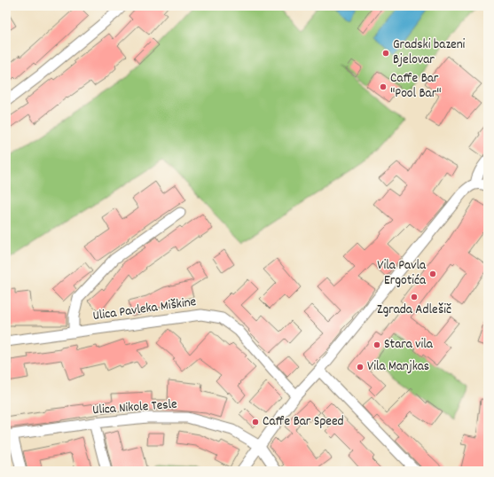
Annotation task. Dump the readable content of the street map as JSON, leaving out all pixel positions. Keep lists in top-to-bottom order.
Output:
{
  "streets": {
    "street": ["Ulica Pavleka Miškine", "Ulica Nikole Tesle"]
  },
  "places": [
    "Gradski bazeni Bjelovar",
    "Caffe Bar \"Pool Bar\"",
    "Vila Pavla Ergotića",
    "Zgrada Adlešič",
    "Stara vila",
    "Vila Manjkas",
    "Caffe Bar Speed"
  ]
}
